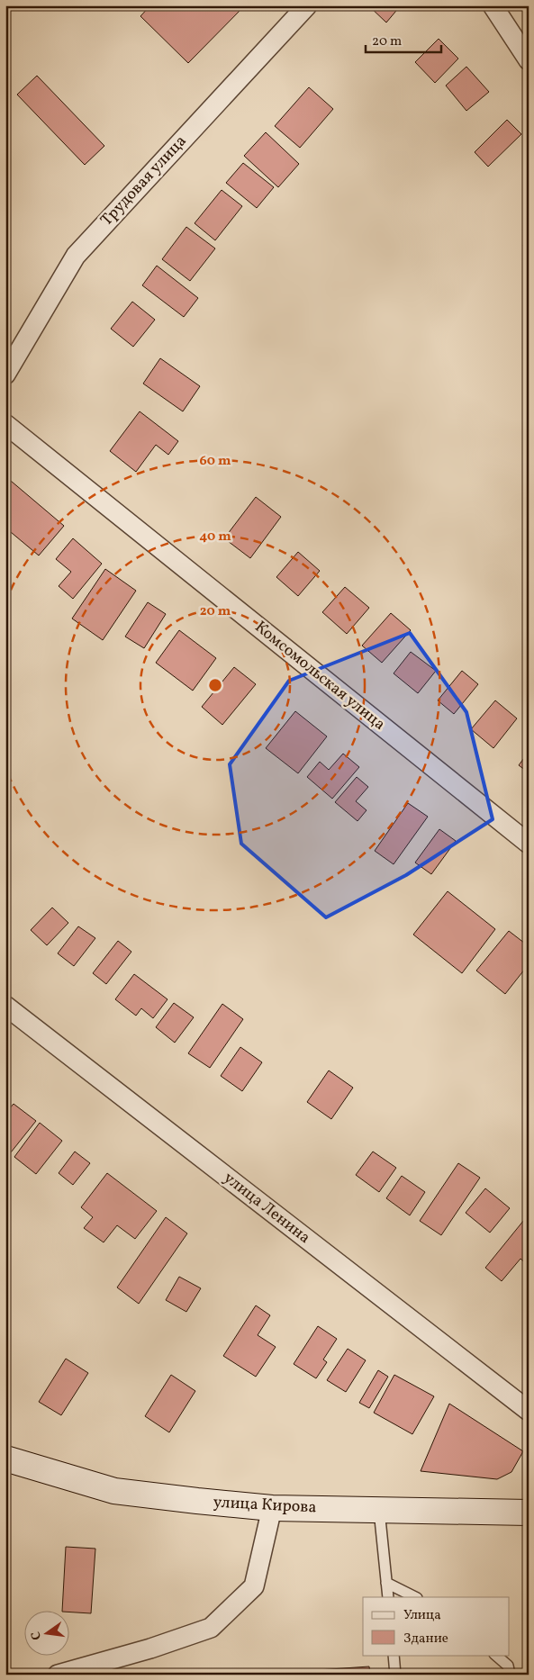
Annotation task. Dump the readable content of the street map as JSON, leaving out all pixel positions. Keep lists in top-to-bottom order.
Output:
{
  "streets": {
    "main road": ["улица Кирова"],
    "street": ["Трудовая улица", "Комсомольская улица", "улица Ленина"]
  },
  "legend": ["Улица", "Здание"],
  "scale_bar": "20 m",
  "north": "left",
  "rings": ["60 m", "40 m", "20 m"]
}
